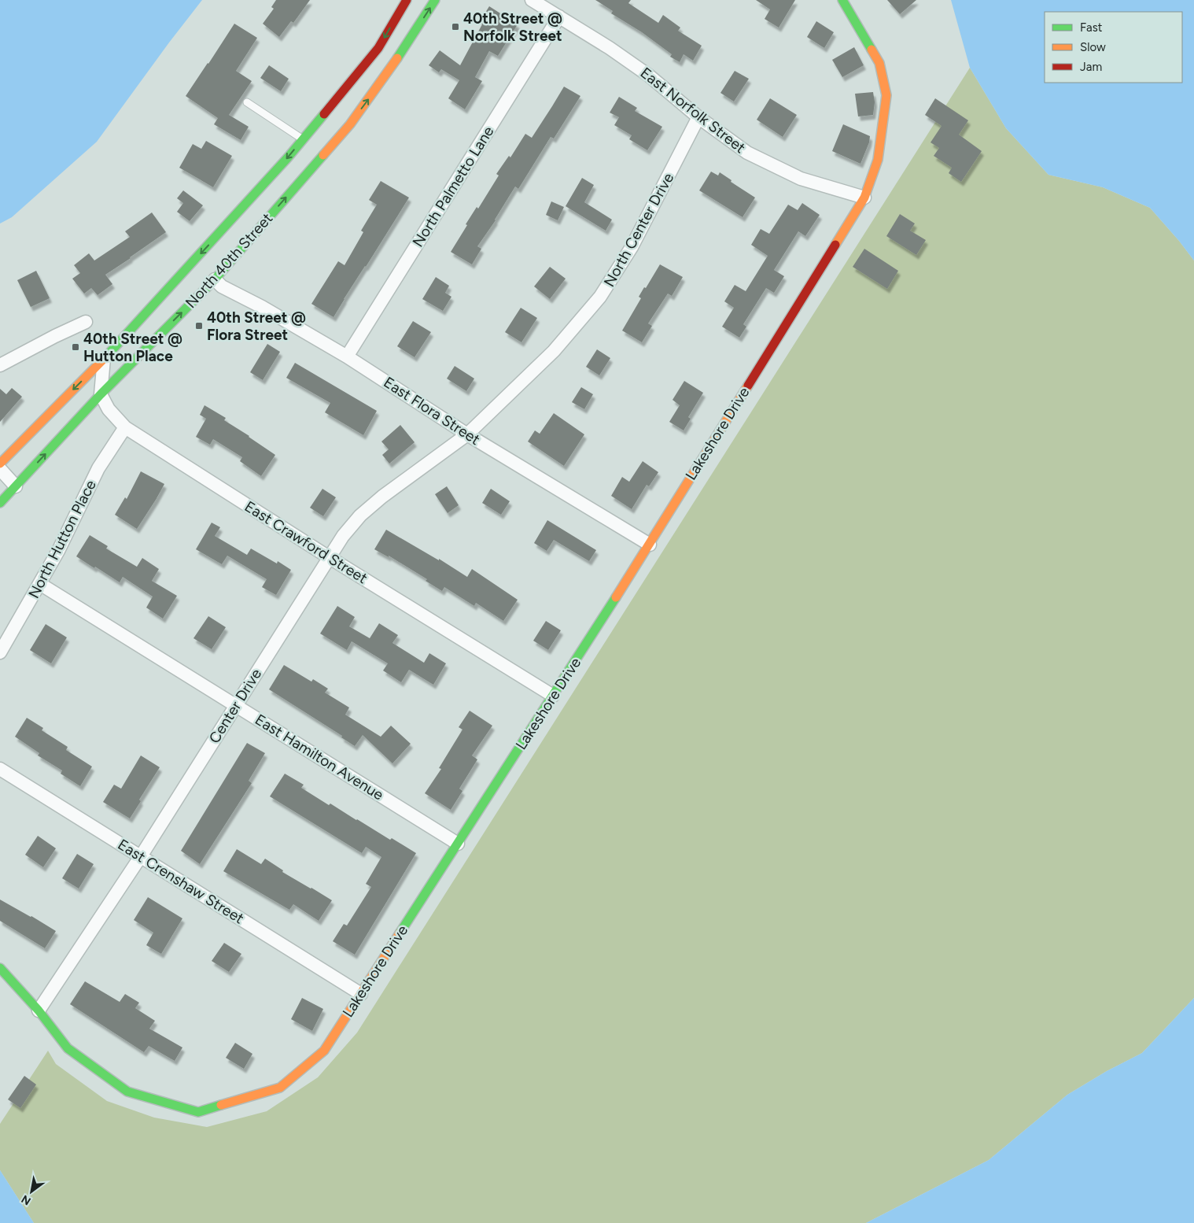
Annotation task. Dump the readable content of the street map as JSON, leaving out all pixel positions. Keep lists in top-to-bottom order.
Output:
{
  "streets": {
    "street": [
      "East Norfolk Street",
      "North Palmetto Lane",
      "North Center Drive",
      "North 40th Street",
      "East Flora Street",
      "Lakeshore Drive",
      "North Hutton Place",
      "East Crawford Street",
      "Center Drive",
      "East Hamilton Avenue",
      "East Crenshaw Street"
    ]
  },
  "crossings": [
    ["East Norfolk Street", "North Palmetto Lane"],
    ["East Norfolk Street", "North Center Drive"],
    ["East Norfolk Street", "Lakeshore Drive"],
    ["North Palmetto Lane", "East Flora Street"],
    ["North Center Drive", "East Flora Street"],
    ["North Center Drive", "Center Drive"],
    ["North 40th Street", "East Flora Street"],
    ["North 40th Street", "East Crawford Street"],
    ["East Flora Street", "Lakeshore Drive"],
    ["East Flora Street", "Center Drive"],
    ["Lakeshore Drive", "East Crawford Street"],
    ["Lakeshore Drive", "Center Drive"],
    ["Lakeshore Drive", "East Hamilton Avenue"],
    ["Lakeshore Drive", "East Crenshaw Street"],
    ["North Hutton Place", "East Crawford Street"],
    ["North Hutton Place", "East Hamilton Avenue"],
    ["East Crawford Street", "Center Drive"],
    ["Center Drive", "East Hamilton Avenue"],
    ["Center Drive", "East Crenshaw Street"]
  ],
  "places": {
    "transit": ["40th Street @ Norfolk Street", "40th Street @ Flora Street", "40th Street @ Hutton Place"]
  },
  "legend": ["Fast", "Slow", "Jam"],
  "north": "bottom left"
}
